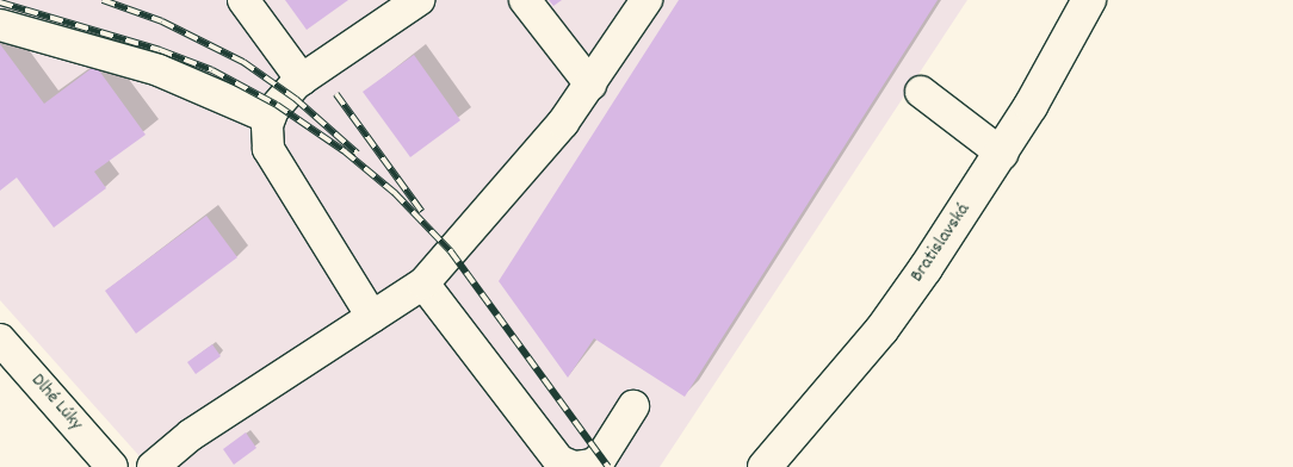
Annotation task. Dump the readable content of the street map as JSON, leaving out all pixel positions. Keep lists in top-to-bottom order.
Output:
{
  "streets": {
    "main road": ["Bratislavská"],
    "lane": ["Dlhé Lúky"]
  }
}
